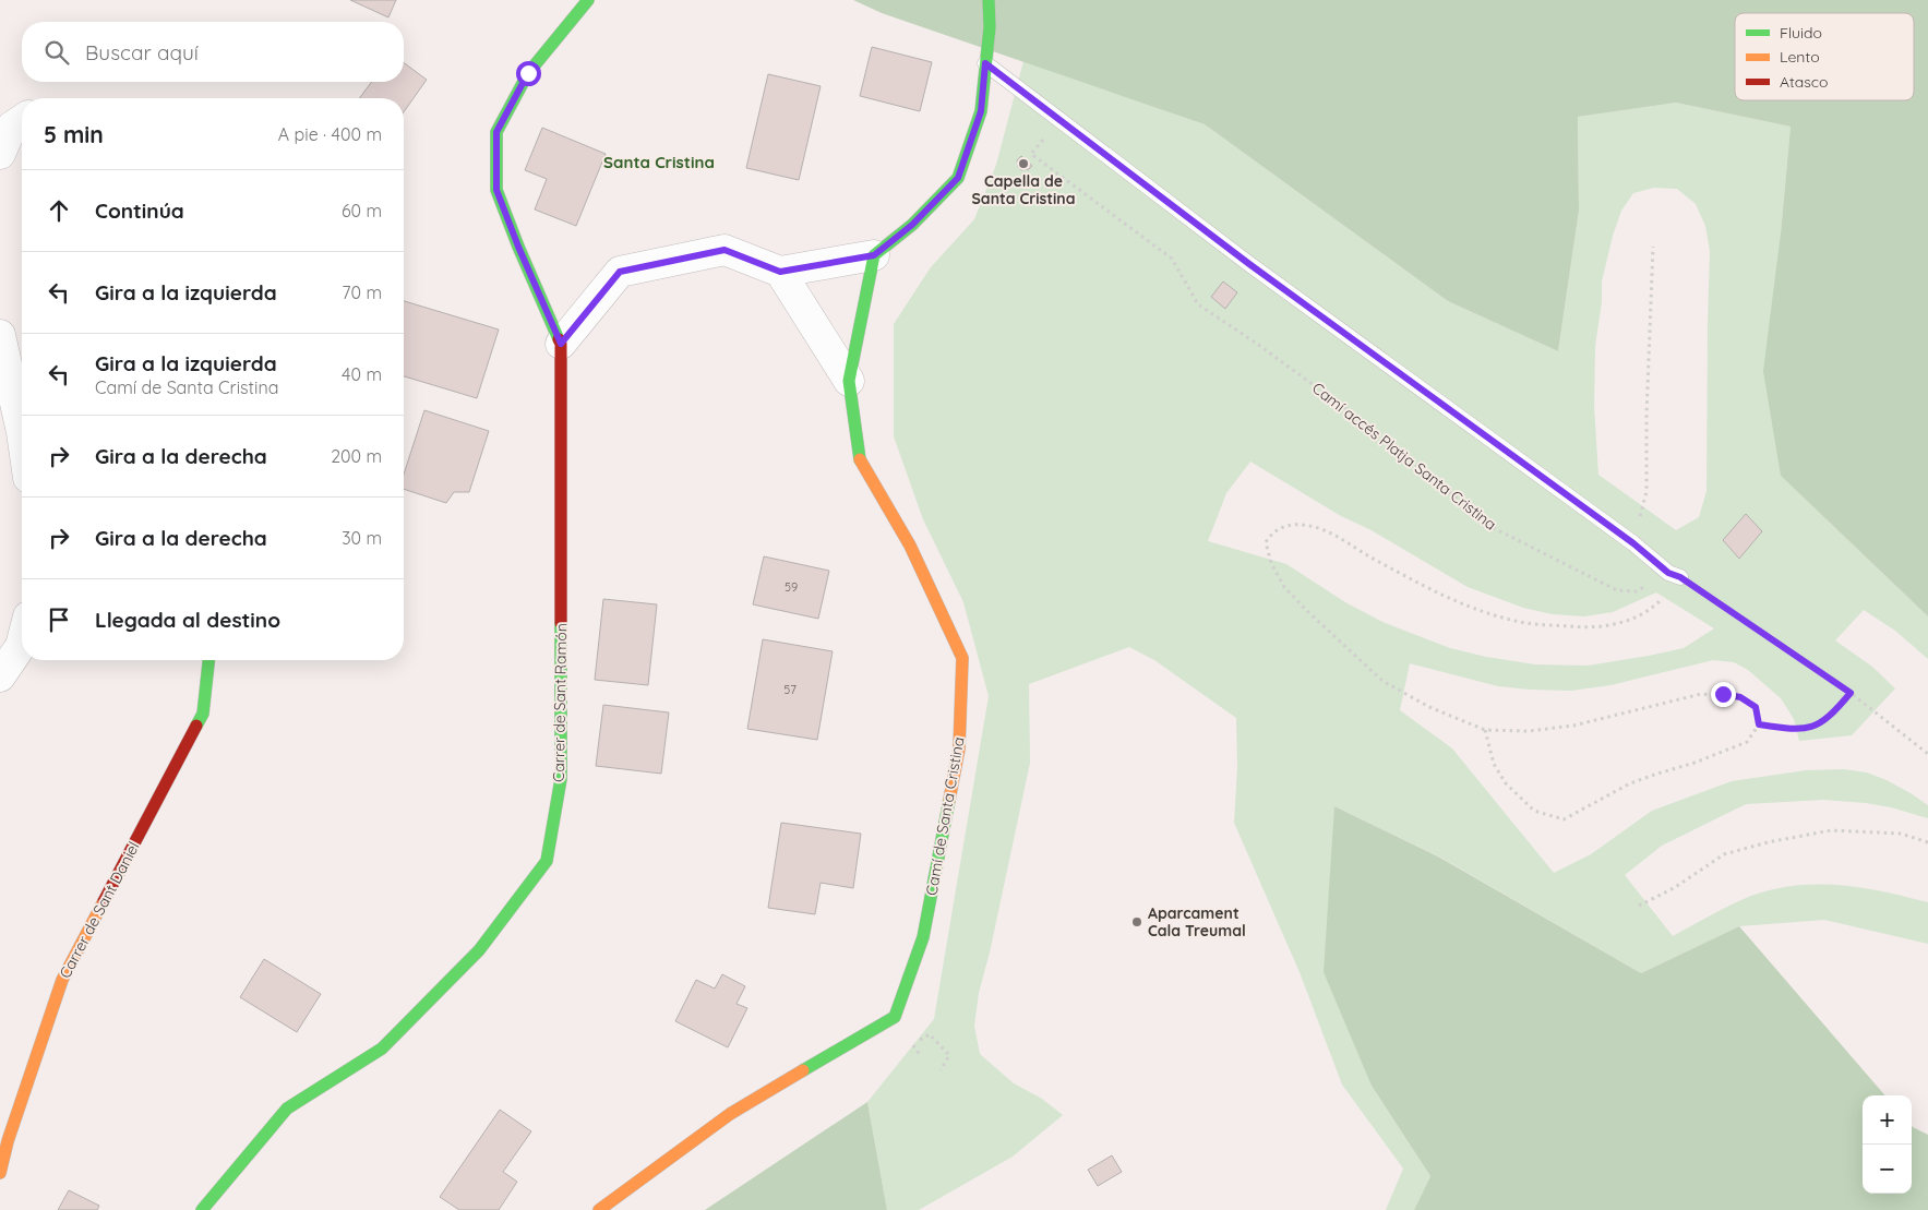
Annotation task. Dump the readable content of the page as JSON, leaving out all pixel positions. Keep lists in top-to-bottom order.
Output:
{
  "streets": {
    "street": ["Carrer de Sant Ramón", "Camí de Santa Cristina", "Carrer de Sant Daniel"],
    "path": ["Camí accés Platja Santa Cristina"]
  },
  "districts": ["Santa Cristina"],
  "places": ["Capella de Santa Cristina", "Aparcament Cala Treumal"],
  "house_numbers": ["59", "57"],
  "legend": ["Fluido", "Lento", "Atasco"],
  "page": {
    "search": "Buscar aquí",
    "heading": ["5 min", "A pie · 400 m"],
    "list": [
      ["Continúa", "60 m"],
      ["Gira a la izquierda", "70 m"],
      ["Gira a la izquierda", "Camí de Santa Cristina", "40 m"],
      ["Gira a la derecha", "200 m"],
      ["Gira a la derecha", "30 m"],
      "Llegada al destino"
    ],
    "map_buttons": ["+", "−"]
  }
}
